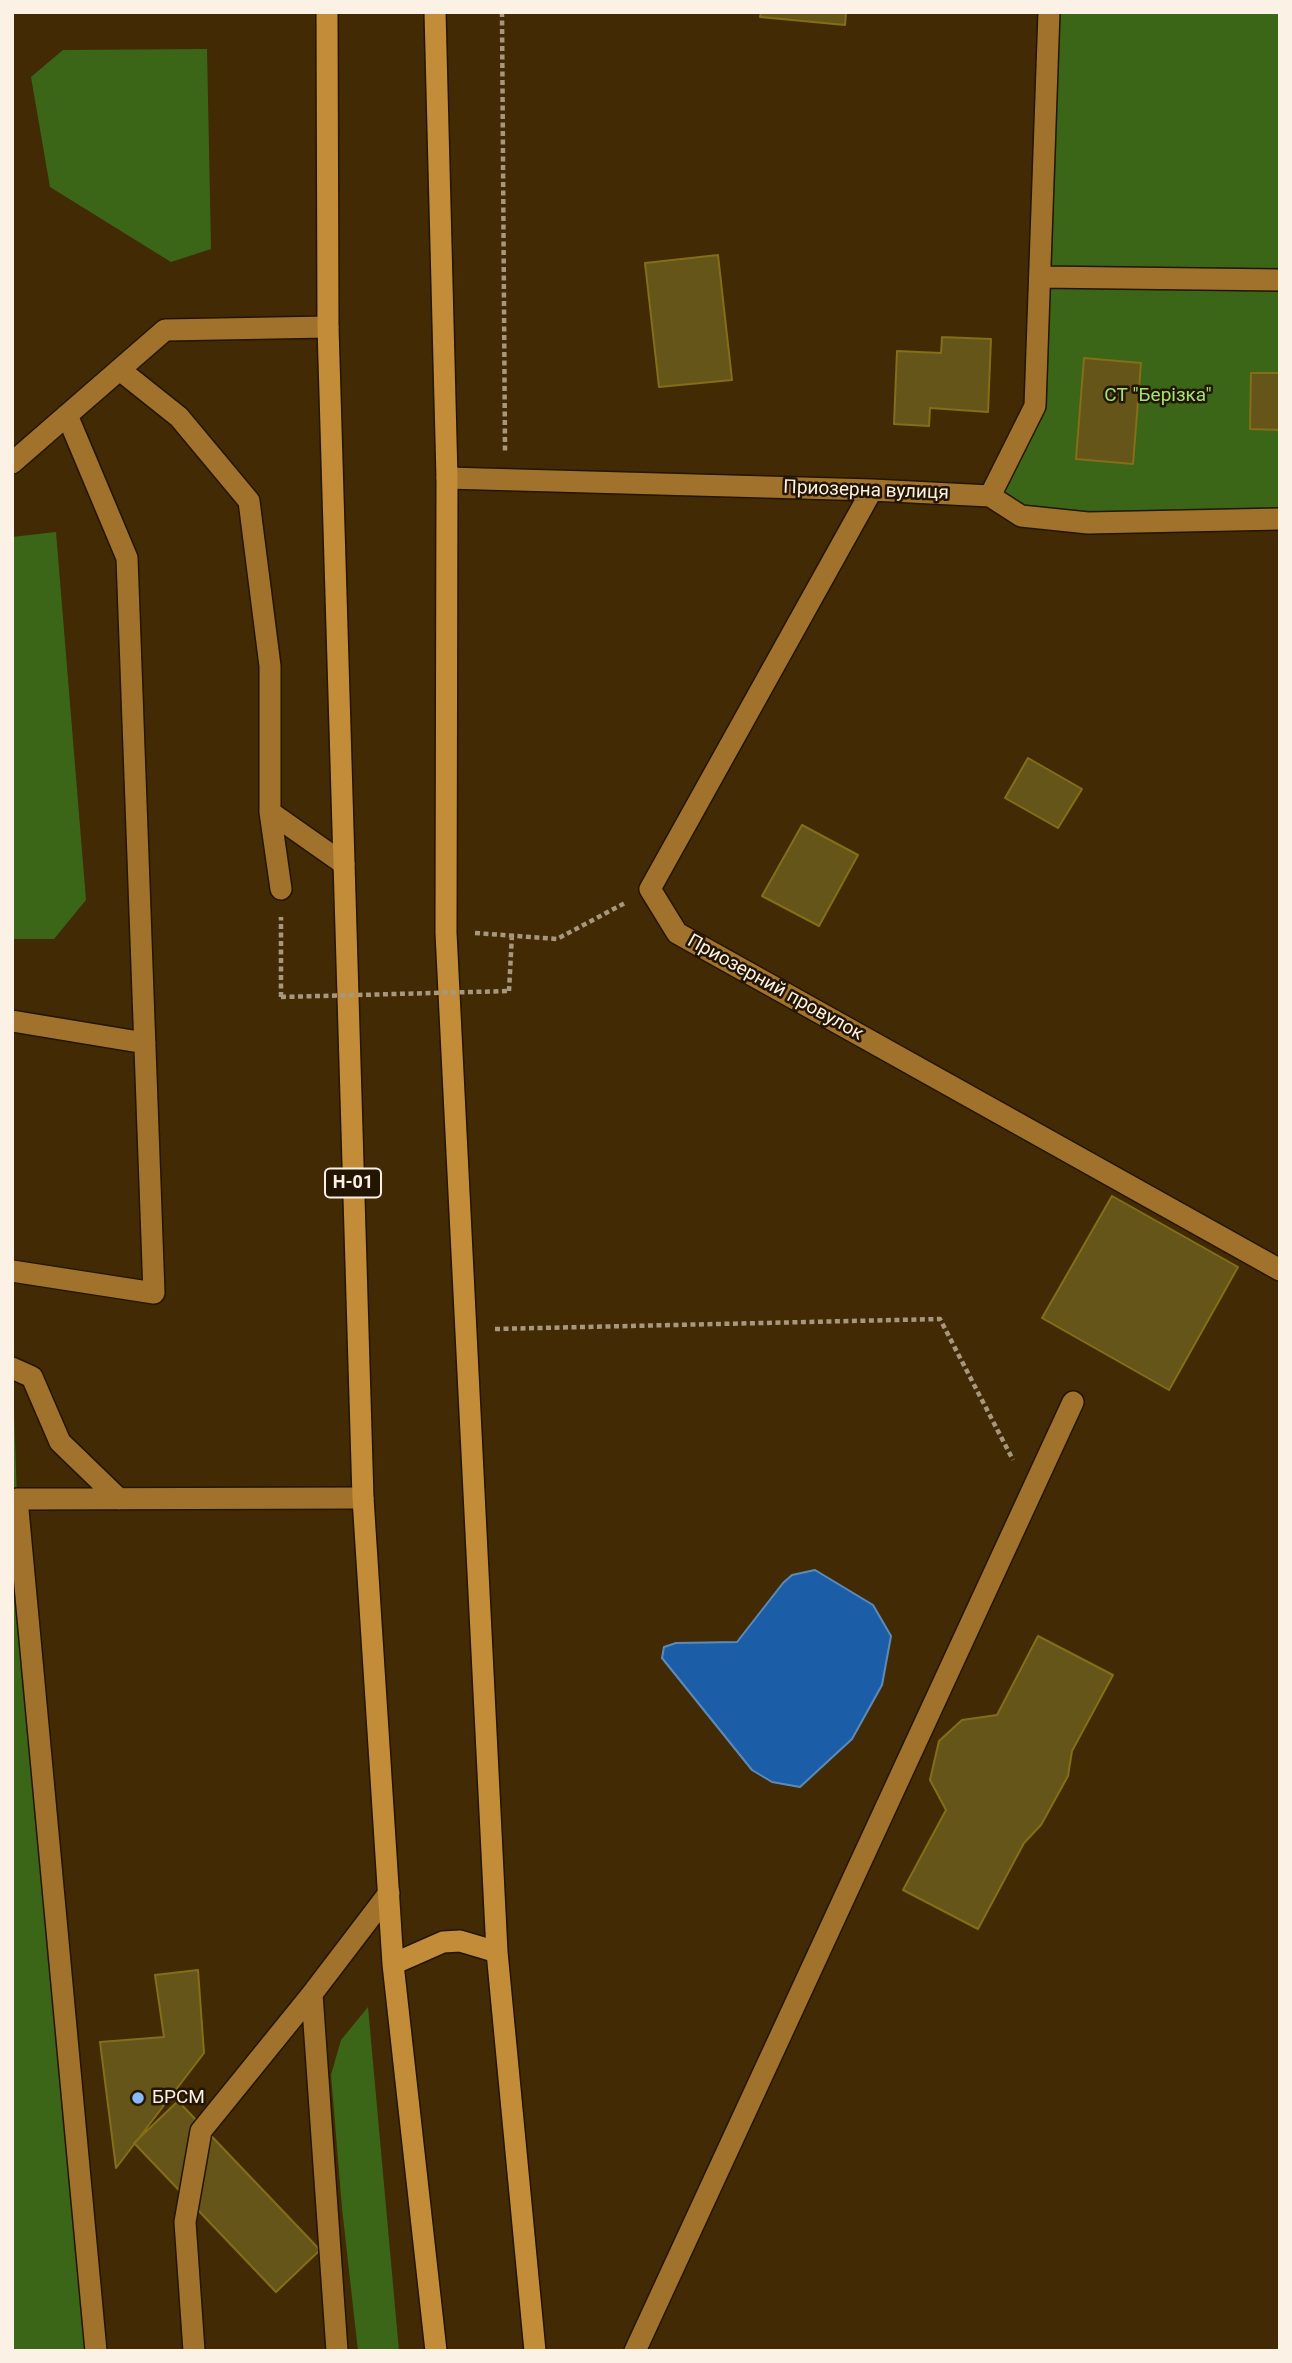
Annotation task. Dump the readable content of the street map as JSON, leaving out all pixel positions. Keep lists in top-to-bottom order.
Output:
{
  "streets": {
    "main road": ["Н-01"],
    "street": ["Приозерна вулиця", "Приозерний провулок"]
  },
  "parks": ["СТ \"Берізка\""],
  "places": ["БРСМ"]
}
